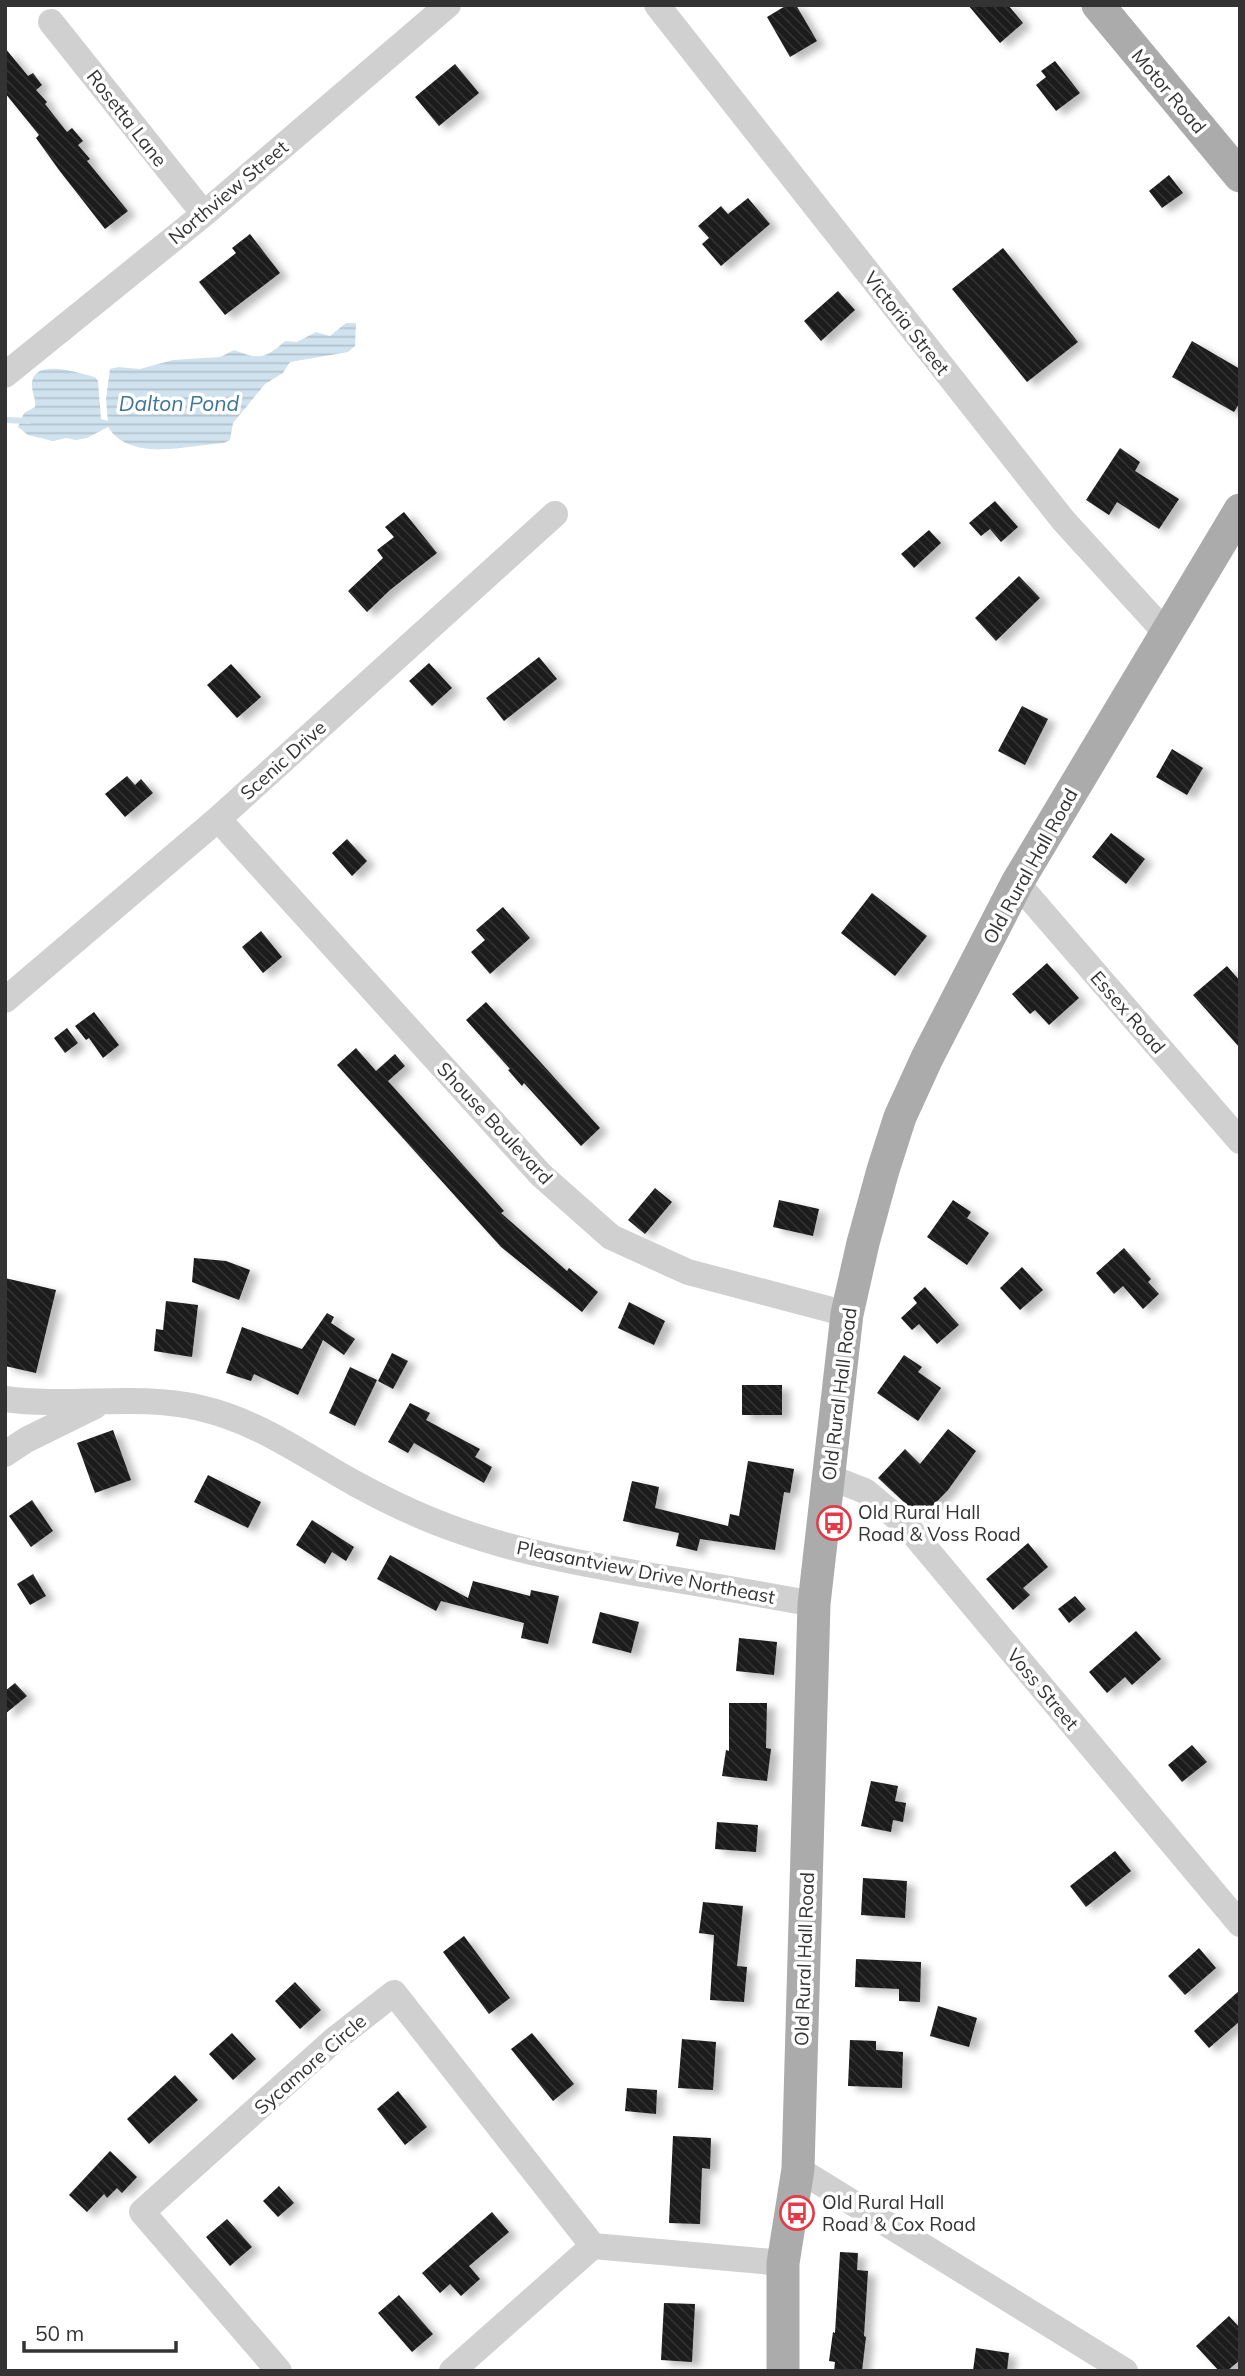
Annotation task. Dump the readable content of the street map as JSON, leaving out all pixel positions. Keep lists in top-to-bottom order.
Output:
{
  "streets": {
    "main road": ["Motor Road", "Old Rural Hall Road"],
    "street": [
      "Rosetta Lane",
      "Northview Street",
      "Victoria Street",
      "Scenic Drive",
      "Essex Road",
      "Shouse Boulevard",
      "Pleasantview Drive Northeast",
      "Voss Street",
      "Sycamore Circle"
    ]
  },
  "crossings": [
    ["Rosetta Lane", "Northview Street"],
    ["Victoria Street", "Old Rural Hall Road"],
    ["Scenic Drive", "Shouse Boulevard"],
    ["Old Rural Hall Road", "Essex Road"],
    ["Old Rural Hall Road", "Shouse Boulevard"],
    ["Old Rural Hall Road", "Pleasantview Drive Northeast"],
    ["Old Rural Hall Road", "Voss Street"]
  ],
  "water": ["Dalton Pond"],
  "places": {
    "bus stop": ["Old Rural Hall Road & Voss Road", "Old Rural Hall Road & Cox Road"]
  },
  "scale_bar": "50 m"
}
